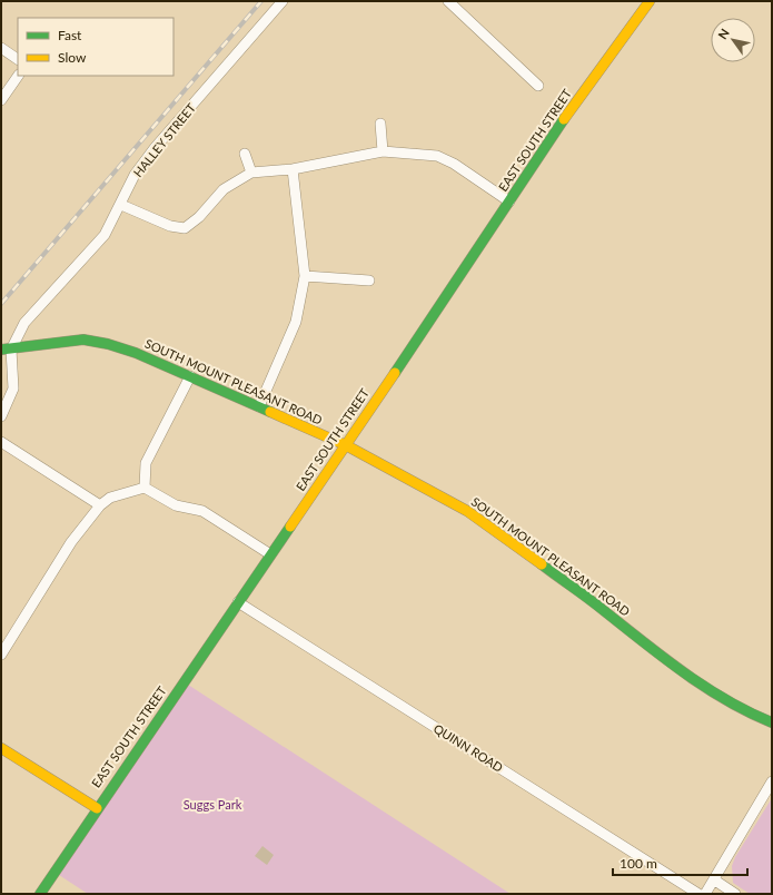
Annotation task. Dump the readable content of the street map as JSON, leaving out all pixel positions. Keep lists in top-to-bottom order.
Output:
{
  "streets": {
    "street": [
      "HALLEY STREET",
      "EAST SOUTH STREET",
      "SOUTH MOUNT PLEASANT ROAD",
      "QUINN ROAD"
    ]
  },
  "crossings": [
    ["HALLEY STREET", "SOUTH MOUNT PLEASANT ROAD"],
    ["EAST SOUTH STREET", "SOUTH MOUNT PLEASANT ROAD"],
    ["EAST SOUTH STREET", "QUINN ROAD"]
  ],
  "parks": ["Suggs Park"],
  "legend": ["Fast", "Slow"],
  "scale_bar": "100 m",
  "north": "top left"
}
